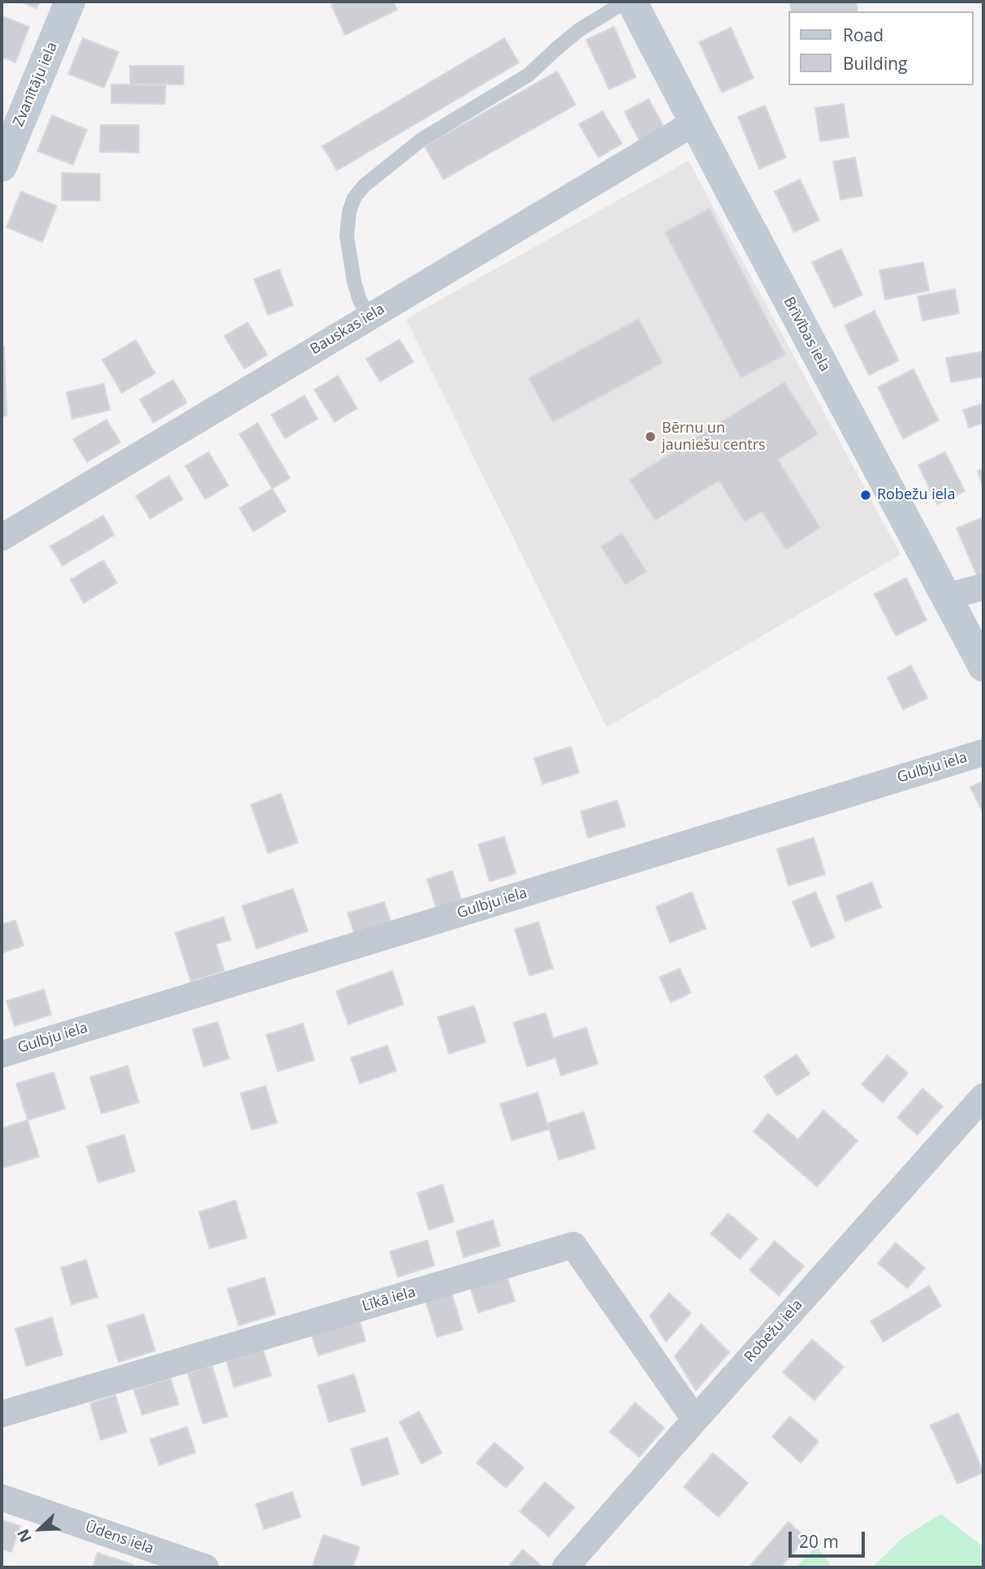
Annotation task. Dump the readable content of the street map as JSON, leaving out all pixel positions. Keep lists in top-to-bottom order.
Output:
{
  "streets": {
    "main road": ["Zvanītāju iela", "Brīvības iela"],
    "street": [
      "Bauskas iela",
      "Gulbju iela",
      "Līkā iela",
      "Robežu iela",
      "Ūdens iela"
    ]
  },
  "crossings": [
    ["Bauskas iela", "Brīvības iela"],
    ["Līkā iela", "Robežu iela"]
  ],
  "places": ["Bērnu un jauniešu centrs", "Robežu iela"],
  "legend": ["Road", "Building"],
  "scale_bar": "20 m",
  "north": "bottom left"
}
